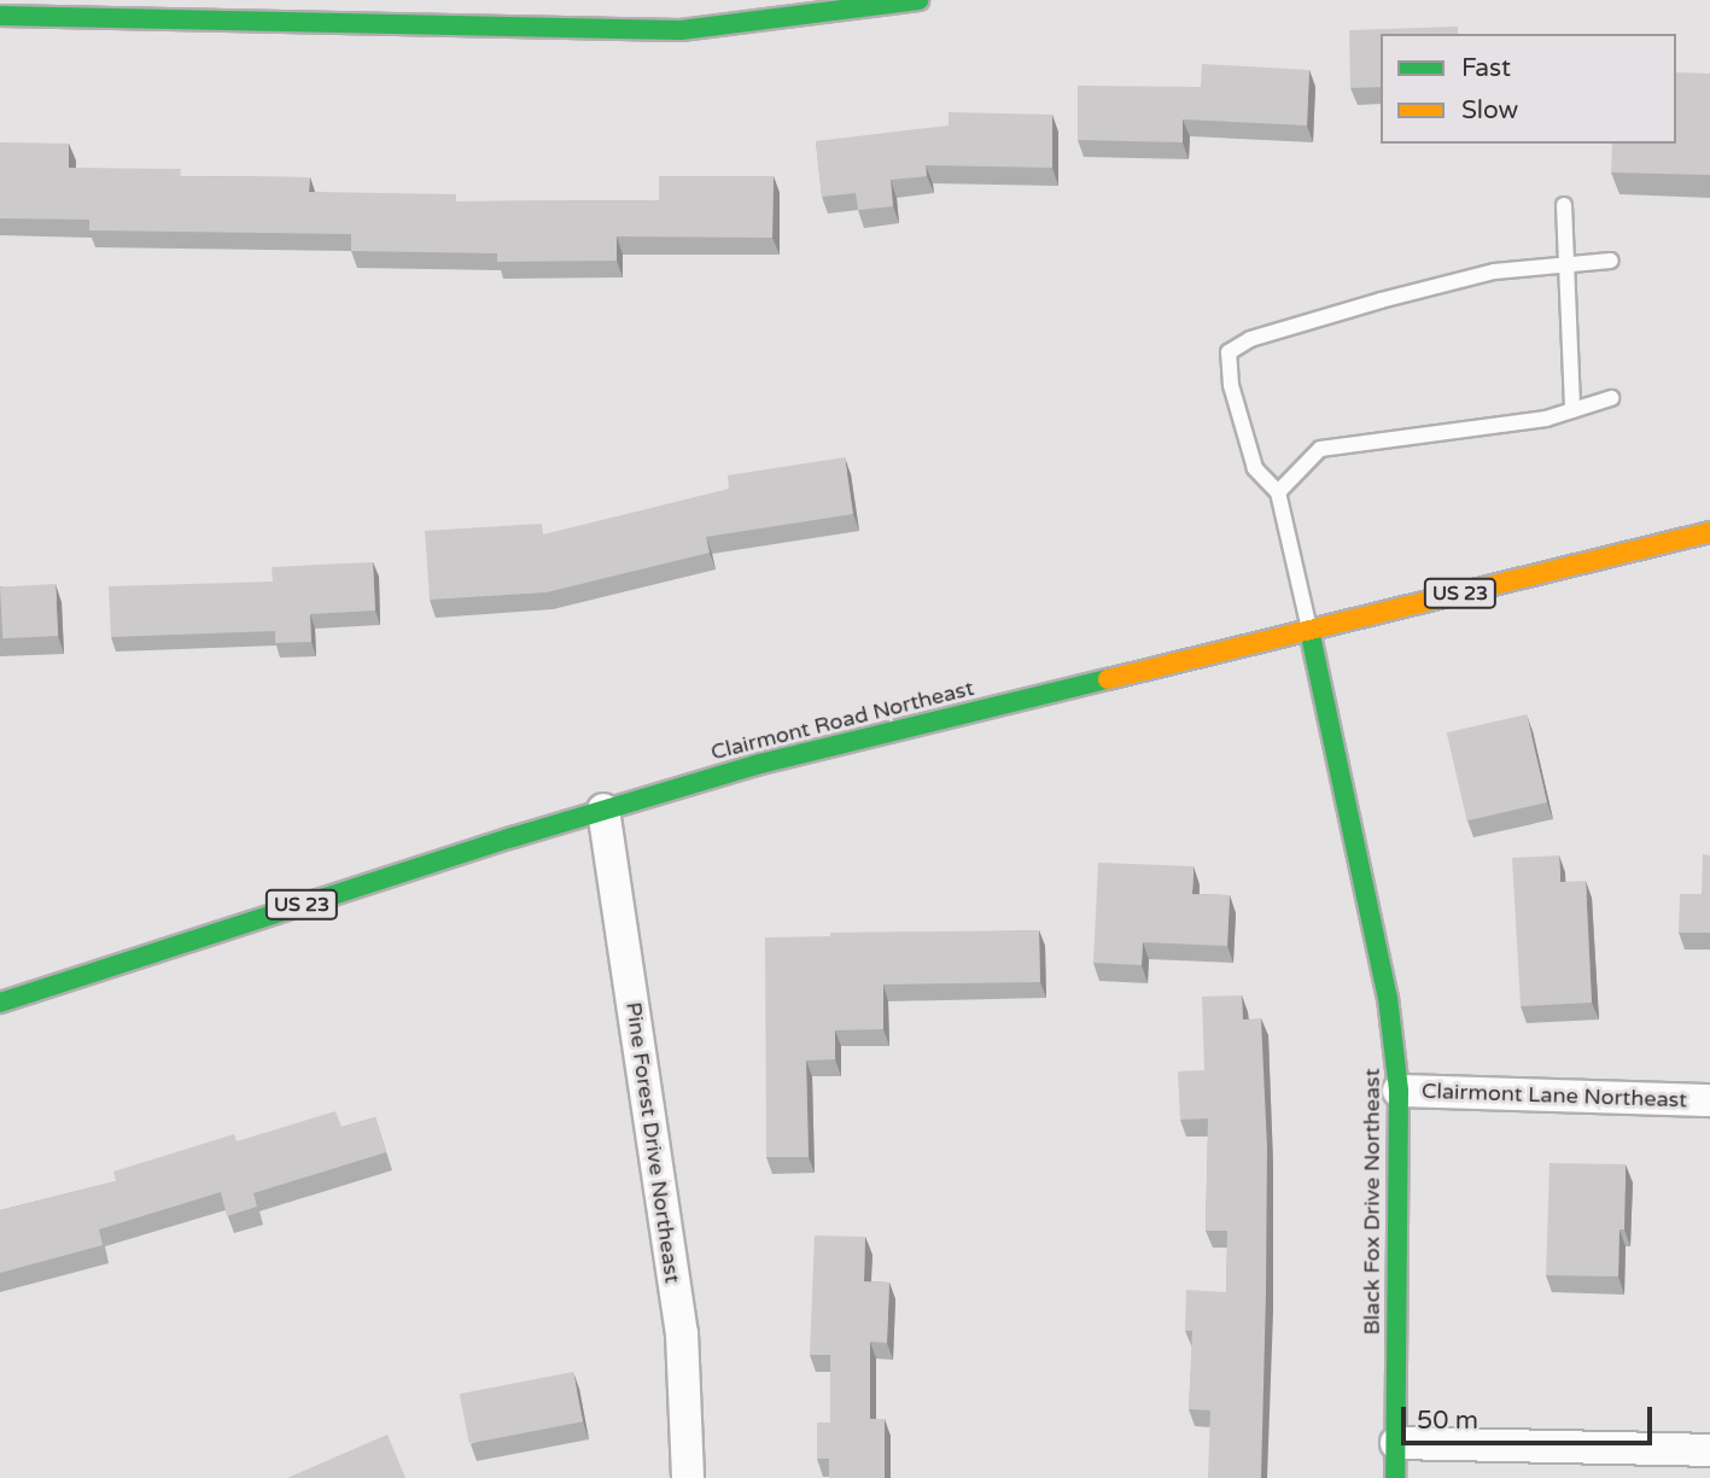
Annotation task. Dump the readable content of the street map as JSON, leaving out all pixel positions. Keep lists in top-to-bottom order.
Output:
{
  "streets": {
    "street": [
      "US 23",
      "Clairmont Road Northeast",
      "Clairmont Lane Northeast",
      "Pine Forest Drive Northeast",
      "Black Fox Drive Northeast"
    ]
  },
  "crossings": [
    ["Clairmont Road Northeast", "Pine Forest Drive Northeast"],
    ["Clairmont Road Northeast", "Black Fox Drive Northeast"],
    ["Clairmont Lane Northeast", "Black Fox Drive Northeast"]
  ],
  "legend": ["Fast", "Slow"],
  "scale_bar": "50 m"
}
